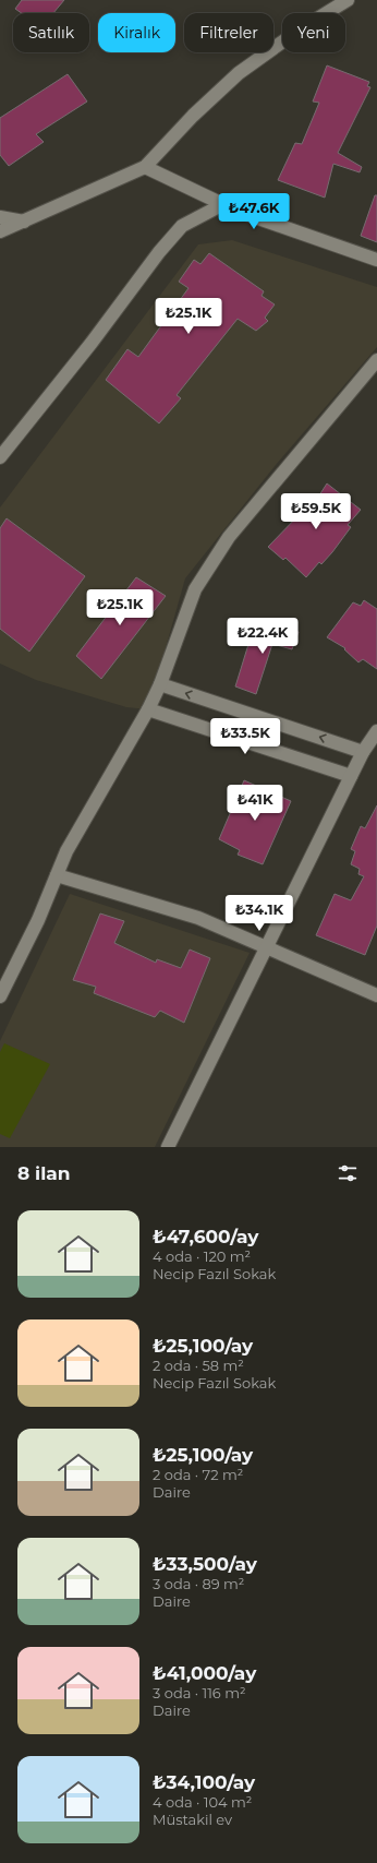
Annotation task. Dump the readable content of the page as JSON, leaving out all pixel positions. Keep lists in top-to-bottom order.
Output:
{
  "page": {
    "chip": [
      "Satılık",
      "Kiralık",
      "Filtreler",
      "Yeni"
    ],
    "price": [
      "₺47.6K",
      "₺25.1K",
      "₺59.5K",
      "₺25.1K",
      "₺22.4K",
      "₺33.5K",
      "₺41K",
      "₺34.1K"
    ],
    "heading": "8 ilan",
    "list": [
      {
        "name": "₺47,600/ay",
        "note": "4 oda · 120 m² · Necip Fazıl Sokak"
      },
      {
        "name": "₺25,100/ay",
        "note": "2 oda · 58 m² · Necip Fazıl Sokak"
      },
      {
        "name": "₺25,100/ay",
        "note": "2 oda · 72 m² · Daire"
      },
      {
        "name": "₺33,500/ay",
        "note": "3 oda · 89 m² · Daire"
      },
      {
        "name": "₺41,000/ay",
        "note": "3 oda · 116 m² · Daire"
      },
      {
        "name": "₺34,100/ay",
        "note": "4 oda · 104 m² · Müstakil ev"
      }
    ]
  }
}
